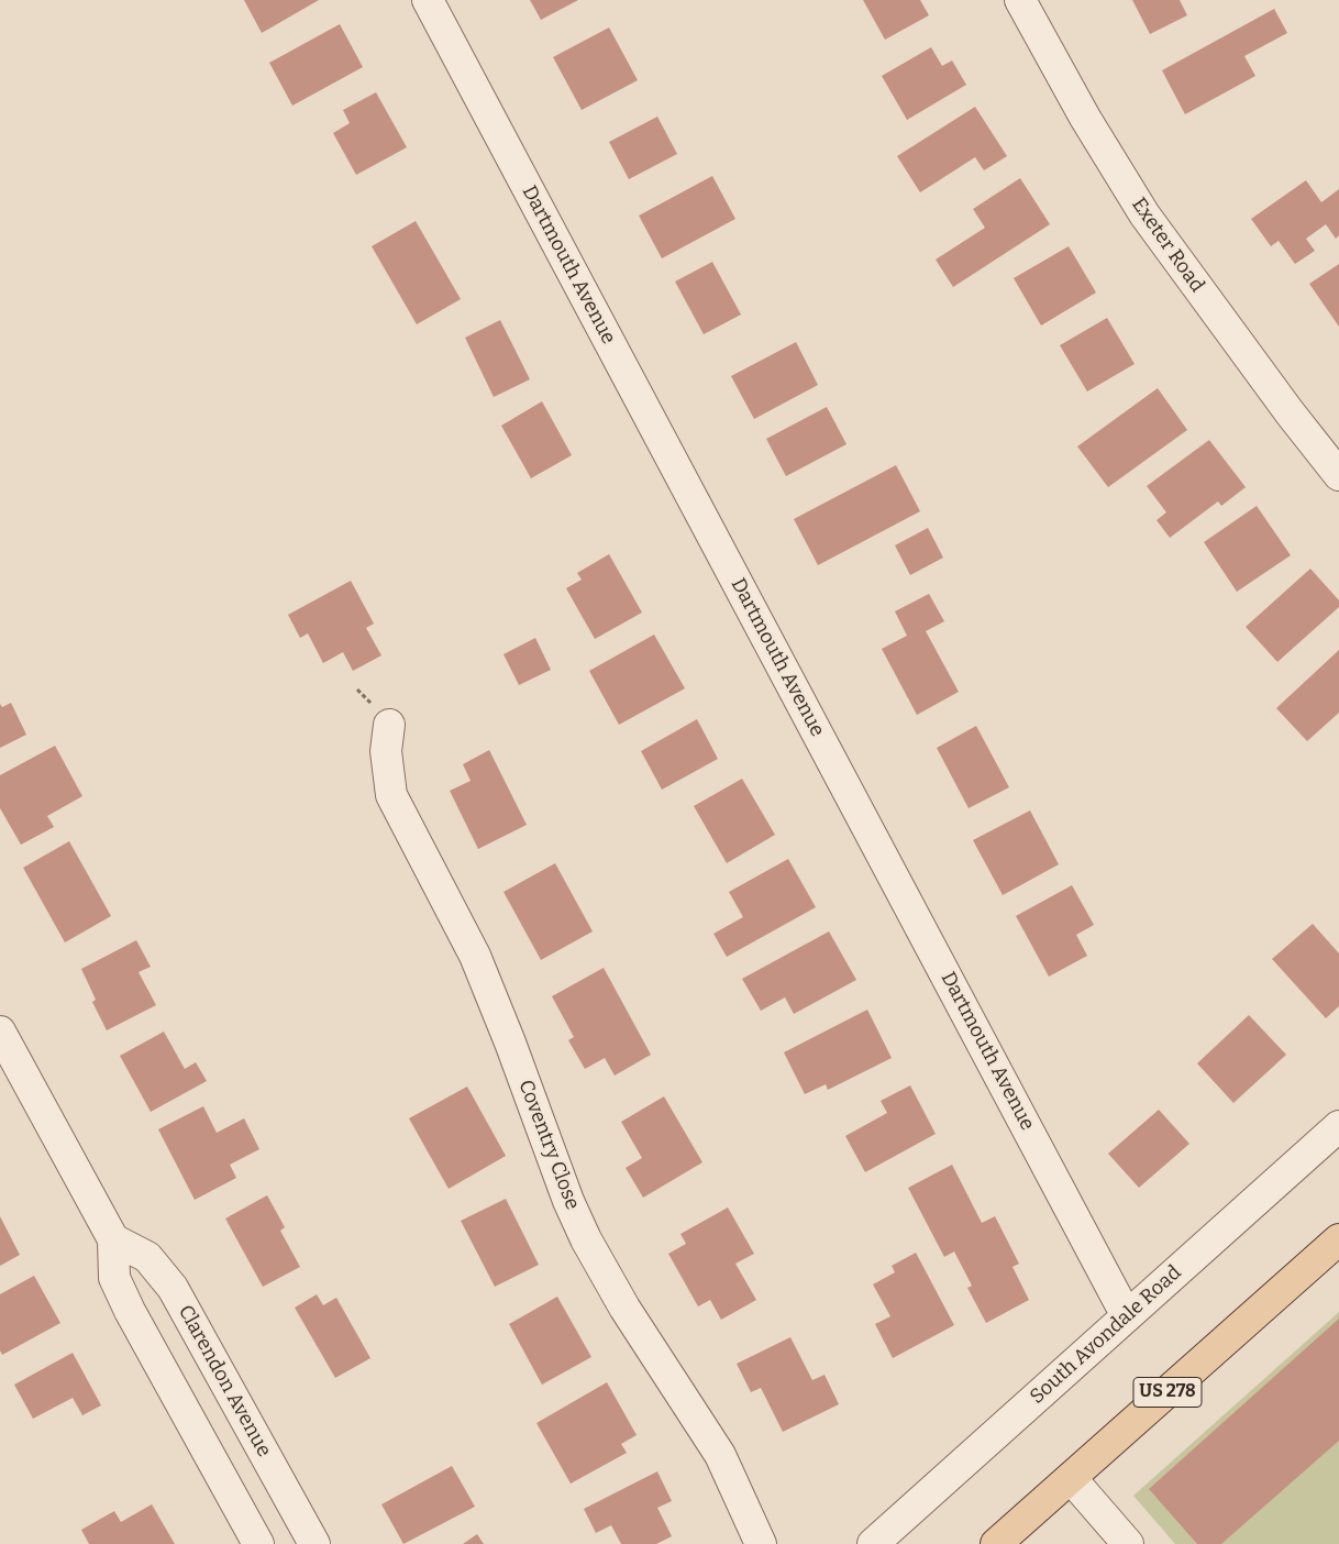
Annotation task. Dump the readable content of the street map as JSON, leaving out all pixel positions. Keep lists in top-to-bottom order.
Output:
{
  "streets": {
    "main road": ["US 278"],
    "street": [
      "Exeter Road",
      "Dartmouth Avenue",
      "Coventry Close",
      "South Avondale Road",
      "Clarendon Avenue"
    ]
  },
  "crossings": [
    ["Dartmouth Avenue", "South Avondale Road"]
  ]
}
